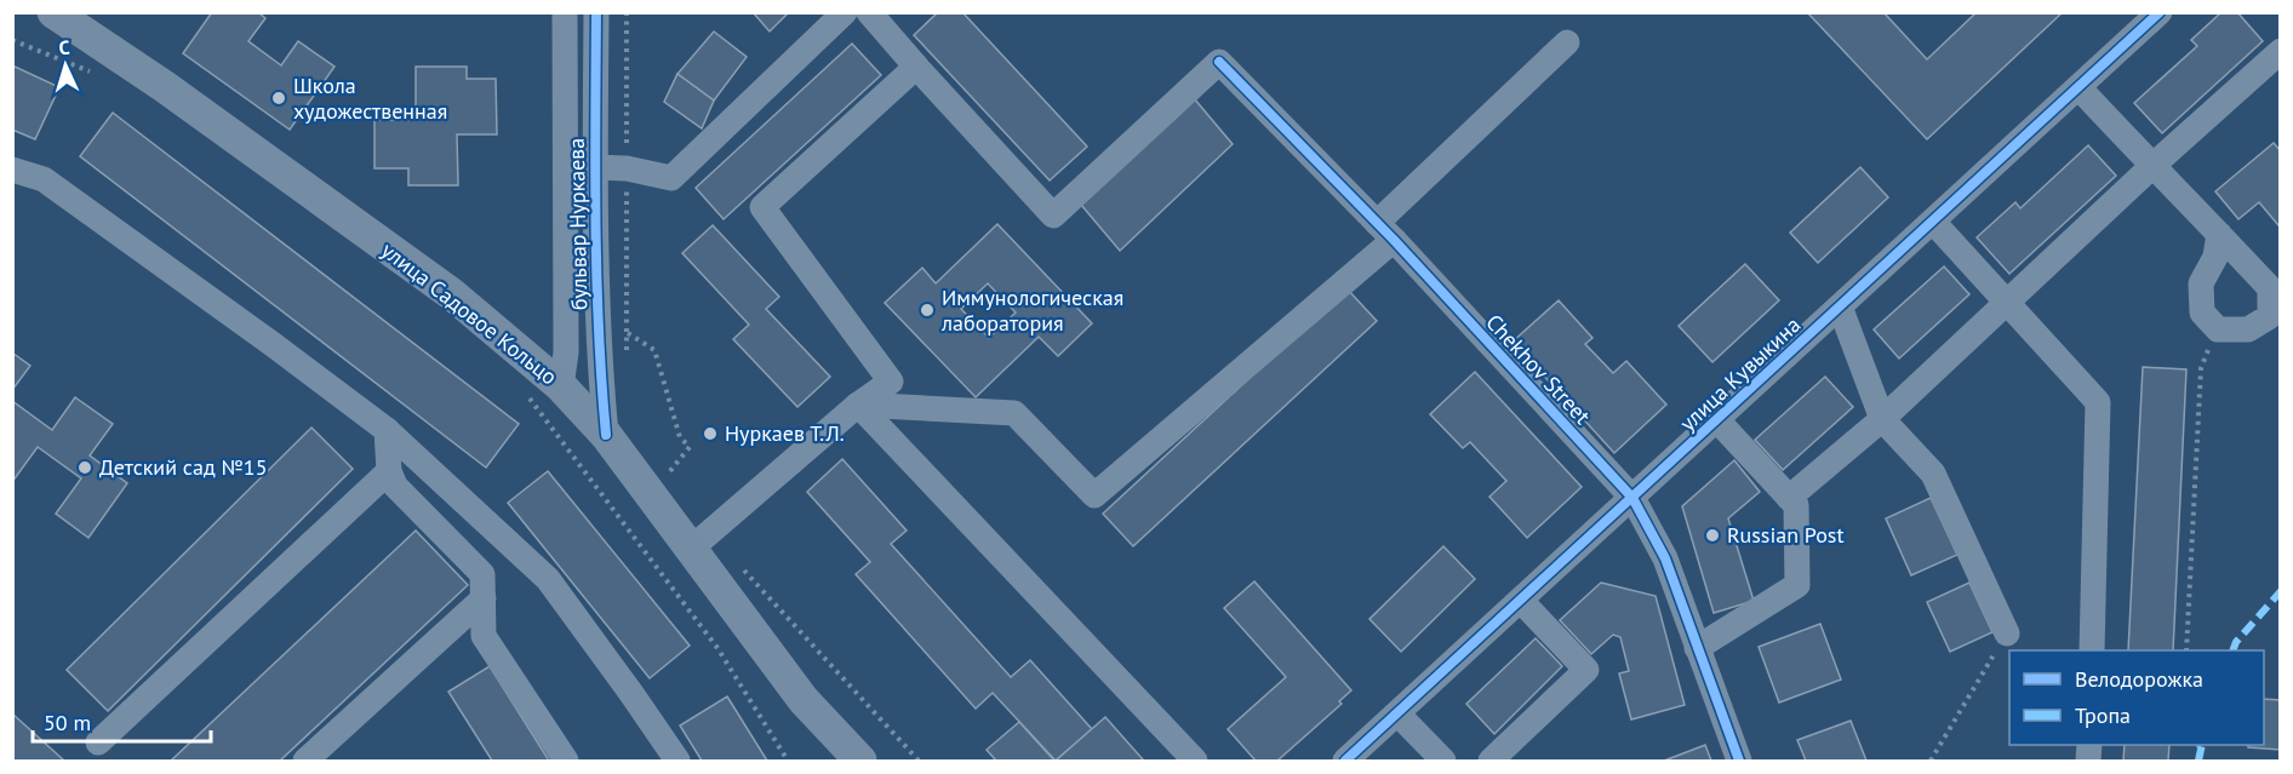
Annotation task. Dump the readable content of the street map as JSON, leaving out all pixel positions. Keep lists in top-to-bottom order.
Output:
{
  "streets": {
    "main road": ["улица Садовое Кольцо"],
    "street": ["бульвар Нуркаева", "Chekhov Street", "улица Кувыкина"]
  },
  "crossings": [
    ["бульвар Нуркаева", "улица Садовое Кольцо"],
    ["Chekhov Street", "улица Кувыкина"]
  ],
  "places": [
    "Школа художественная",
    "Иммунологическая лаборатория",
    "Нуркаев Т.Л.",
    "Детский сад №15",
    "Russian Post"
  ],
  "legend": ["Велодорожка", "Тропа"],
  "scale_bar": "50 m",
  "north": "top"
}
